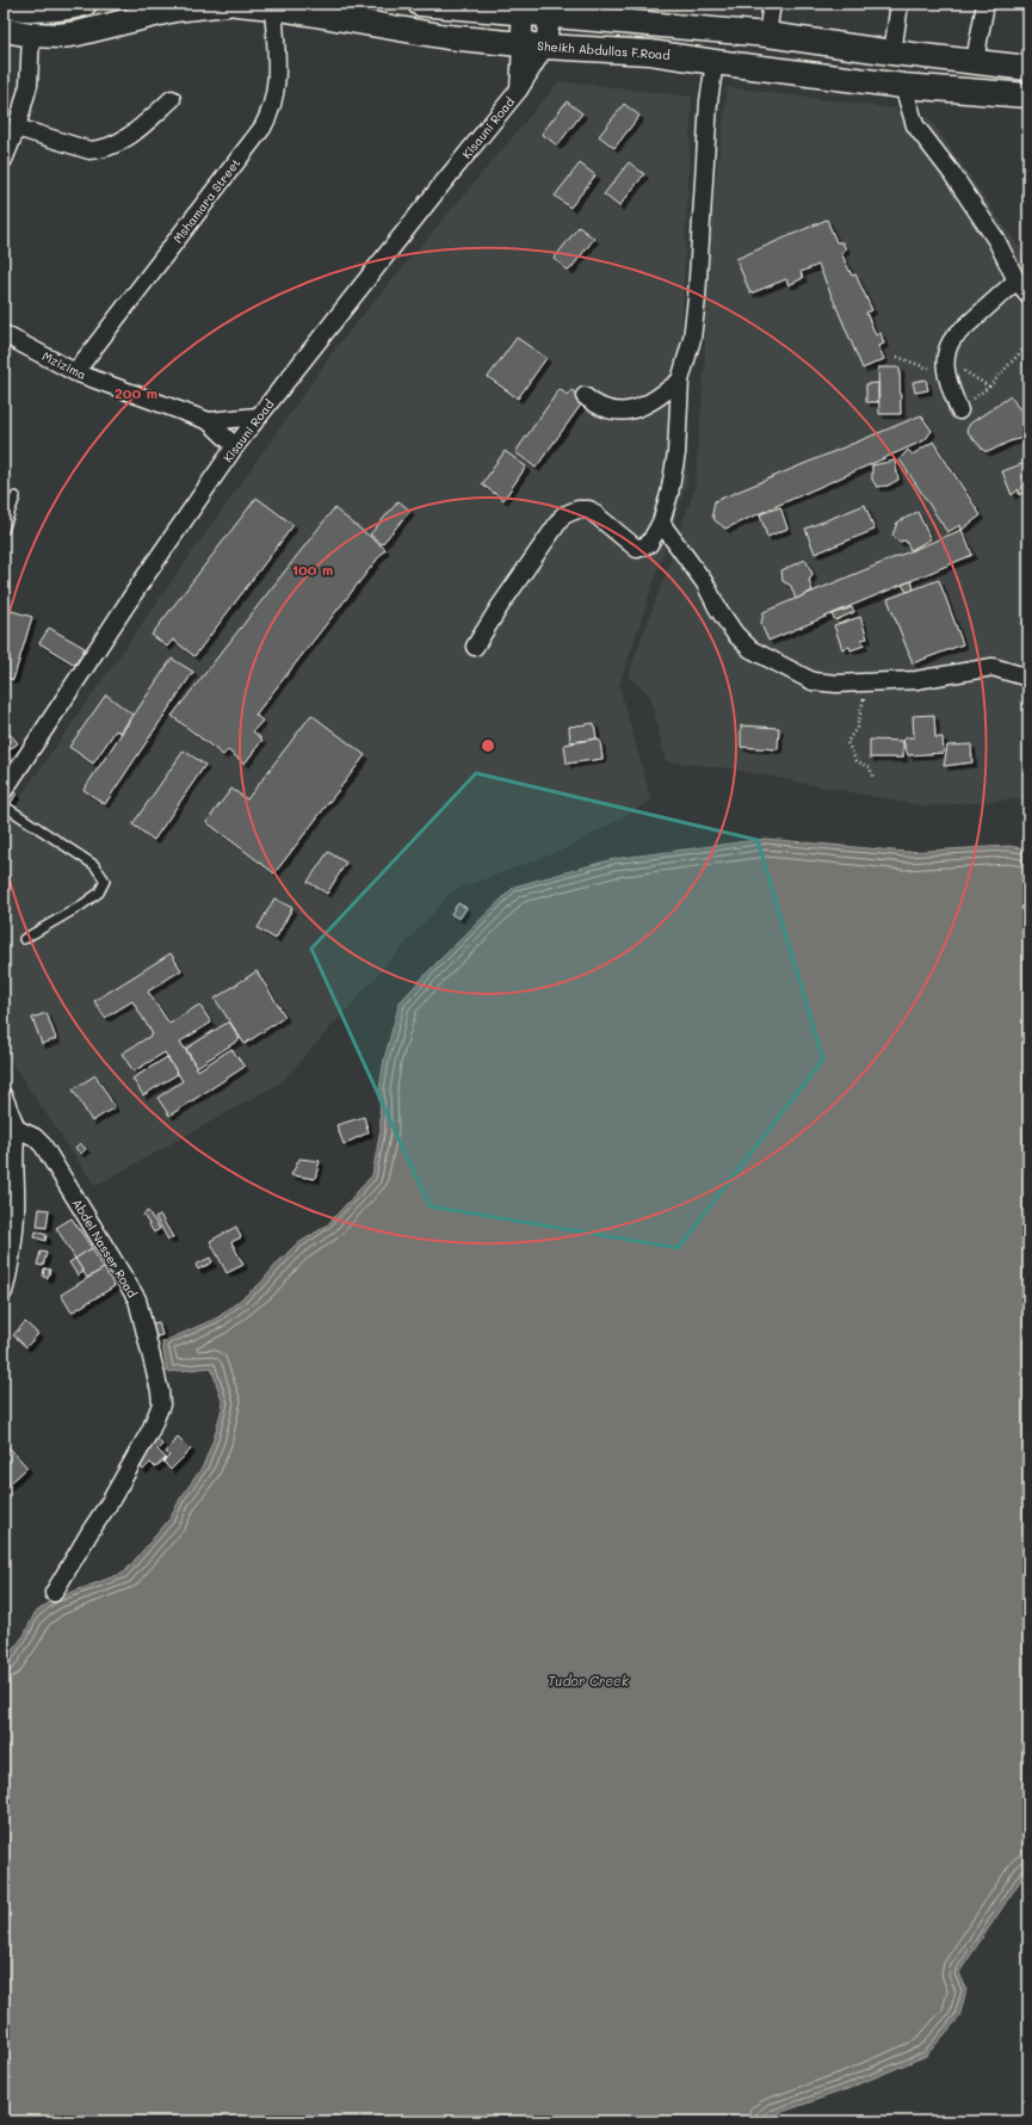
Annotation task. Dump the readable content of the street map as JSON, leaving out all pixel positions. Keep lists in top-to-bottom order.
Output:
{
  "streets": {
    "main road": ["Sheikh Abdullas F.Road"],
    "street": [
      "Kisauni Road",
      "Mshamara Street",
      "Mzizima",
      "Abdel Nasser Road"
    ]
  },
  "crossings": [
    ["Sheikh Abdullas F.Road", "Kisauni Road"],
    ["Sheikh Abdullas F.Road", "Mshamara Street"],
    ["Mshamara Street", "Mzizima"]
  ],
  "water": ["Tudor Creek"],
  "rings": ["200 m", "100 m"]
}
